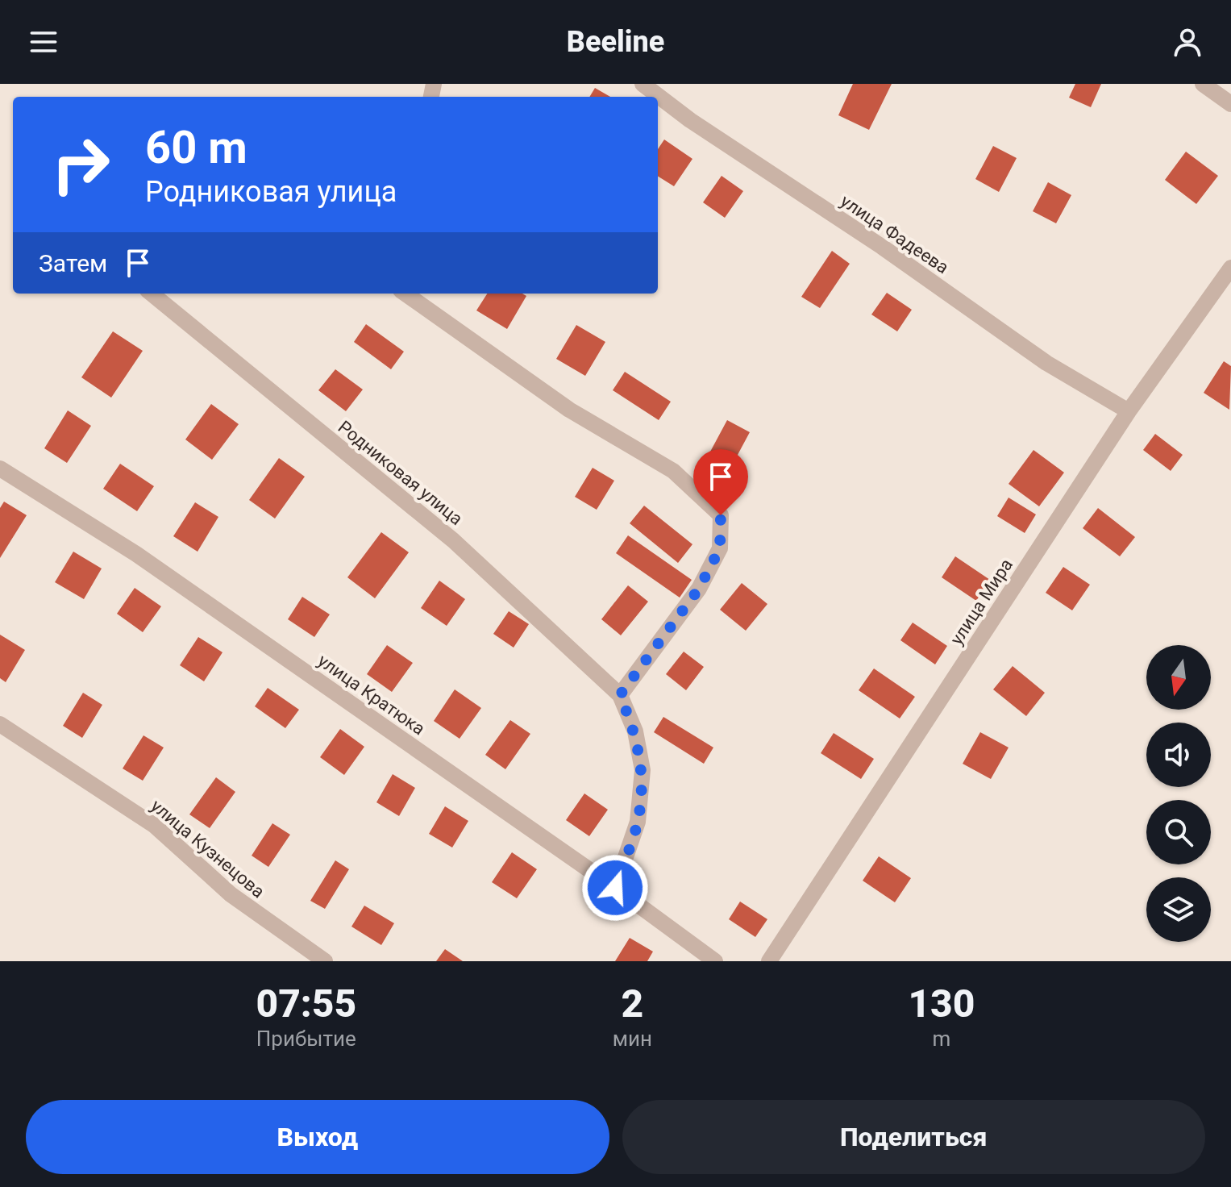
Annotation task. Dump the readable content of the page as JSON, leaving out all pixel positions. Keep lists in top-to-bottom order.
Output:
{
  "streets": {
    "street": [
      "улица Фадеева",
      "Родниковая улица",
      "улица Мира",
      "улица Кратюка",
      "улица Кузнецова"
    ]
  },
  "crossings": [
    ["улица Фадеева", "улица Мира"],
    ["Родниковая улица", "улица Кратюка"]
  ],
  "north": "bottom",
  "page": {
    "header": "Beeline",
    "turn": ["60 m", "Родниковая улица"],
    "then": "Затем",
    "eta": [
      "07:55",
      "Прибытие",
      "2",
      "мин",
      "130",
      "m"
    ],
    "buttons": ["Выход", "Поделиться"]
  }
}
